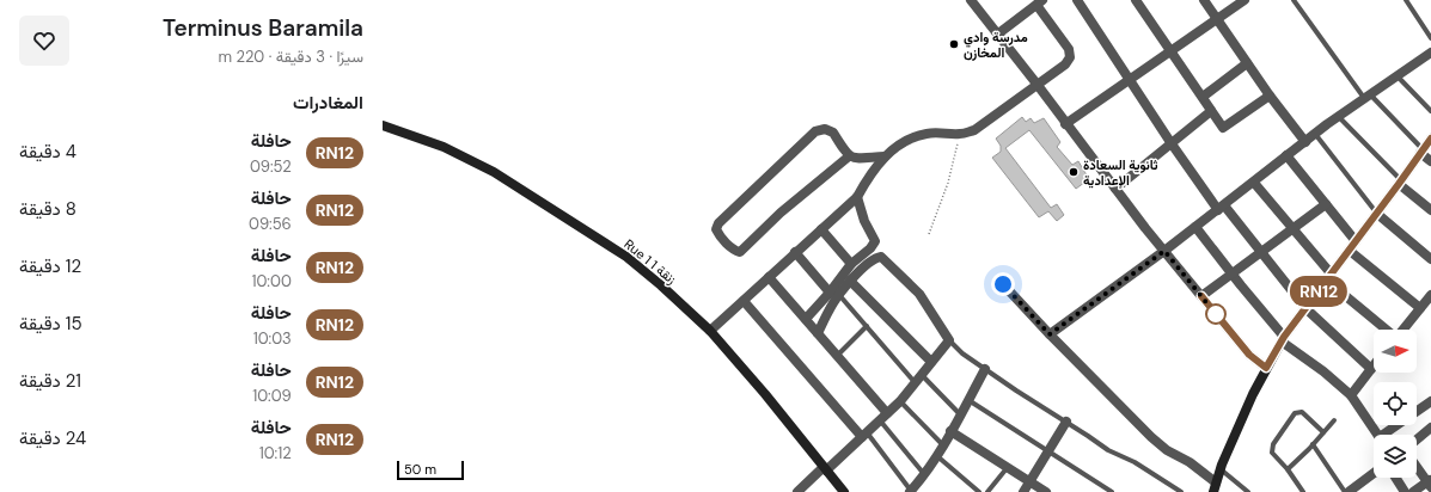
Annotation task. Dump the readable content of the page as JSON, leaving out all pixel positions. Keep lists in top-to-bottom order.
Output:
{
  "streets": {
    "street": ["Rue 1 زنقة 1"]
  },
  "places": ["مدرسة وادي المخازن", "ثانوية السعادة الإعدادية"],
  "lines": ["bus line RN12"],
  "scale_bar": "50 m",
  "north": "right",
  "page": {
    "on_map": "RN12",
    "heading": [
      ["Terminus Baramila", "سيرًا · 3 دقيقة · 220 m"],
      "المغادرات"
    ],
    "list": [
      {
        "mark": "RN12",
        "name": "حافلة",
        "note": "09:52",
        "value": "4 دقيقة"
      },
      {
        "mark": "RN12",
        "name": "حافلة",
        "note": "09:56",
        "value": "8 دقيقة"
      },
      {
        "mark": "RN12",
        "name": "حافلة",
        "note": "10:00",
        "value": "12 دقيقة"
      },
      {
        "mark": "RN12",
        "name": "حافلة",
        "note": "10:03",
        "value": "15 دقيقة"
      },
      {
        "mark": "RN12",
        "name": "حافلة",
        "note": "10:09",
        "value": "21 دقيقة"
      },
      {
        "mark": "RN12",
        "name": "حافلة",
        "note": "10:12",
        "value": "24 دقيقة"
      }
    ],
    "scale": "50 m"
  }
}
